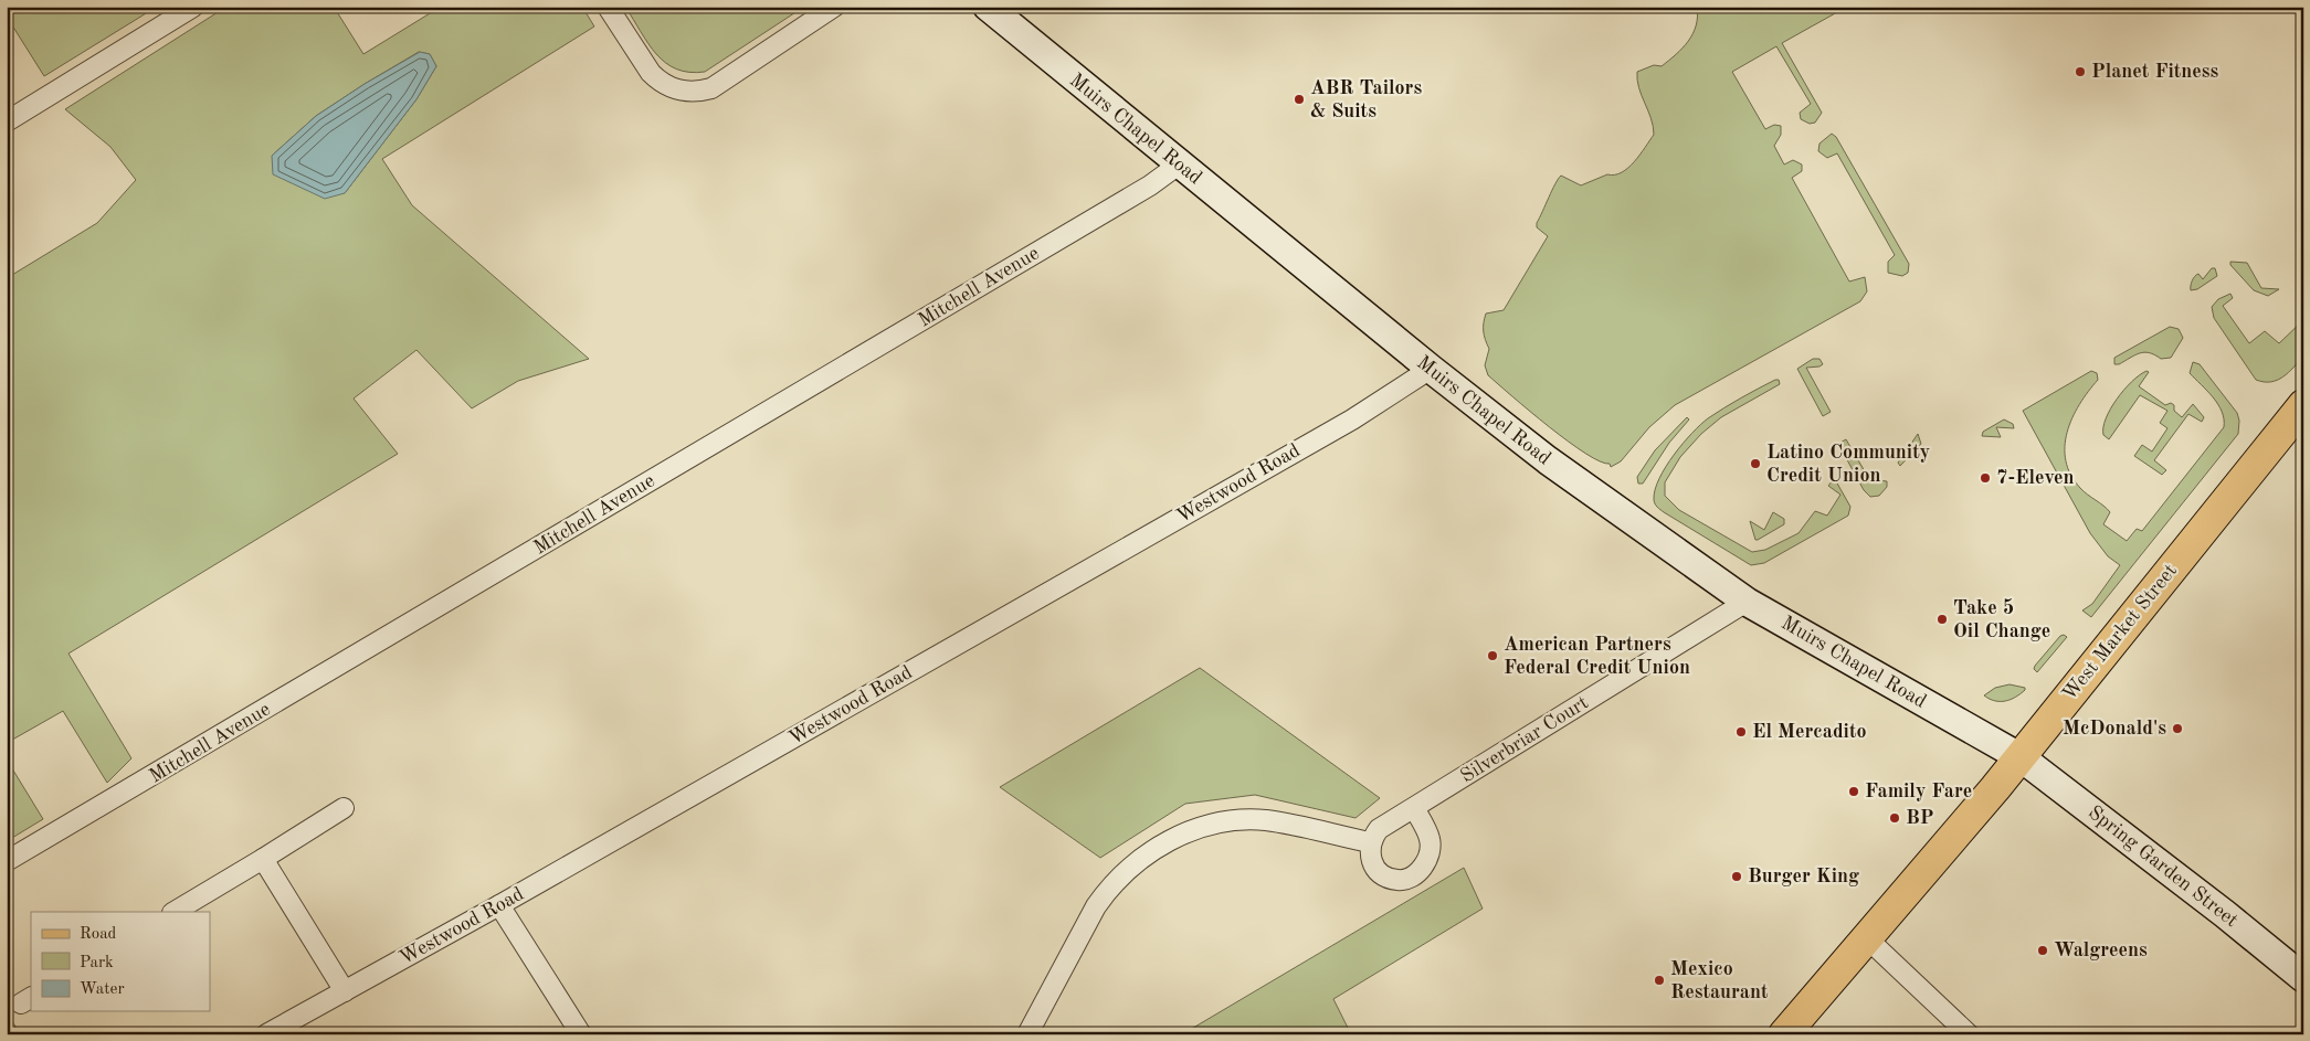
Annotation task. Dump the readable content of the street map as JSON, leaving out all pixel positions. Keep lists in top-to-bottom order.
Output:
{
  "streets": {
    "main road": ["Muirs Chapel Road", "West Market Street", "Spring Garden Street"],
    "street": ["Mitchell Avenue", "Westwood Road", "Silverbriar Court"]
  },
  "crossings": [
    ["Muirs Chapel Road", "Mitchell Avenue"],
    ["Muirs Chapel Road", "Westwood Road"],
    ["Muirs Chapel Road", "West Market Street"],
    ["Muirs Chapel Road", "Silverbriar Court"],
    ["Muirs Chapel Road", "Spring Garden Street"],
    ["West Market Street", "Spring Garden Street"]
  ],
  "places": [
    "Planet Fitness",
    "ABR Tailors & Suits",
    "Latino Community Credit Union",
    "7-Eleven",
    "Take 5 Oil Change",
    "American Partners Federal Credit Union",
    "McDonald's",
    "El Mercadito",
    "Family Fare",
    "BP",
    "Burger King",
    "Walgreens",
    "Mexico Restaurant"
  ],
  "legend": ["Road", "Park", "Water"]
}
